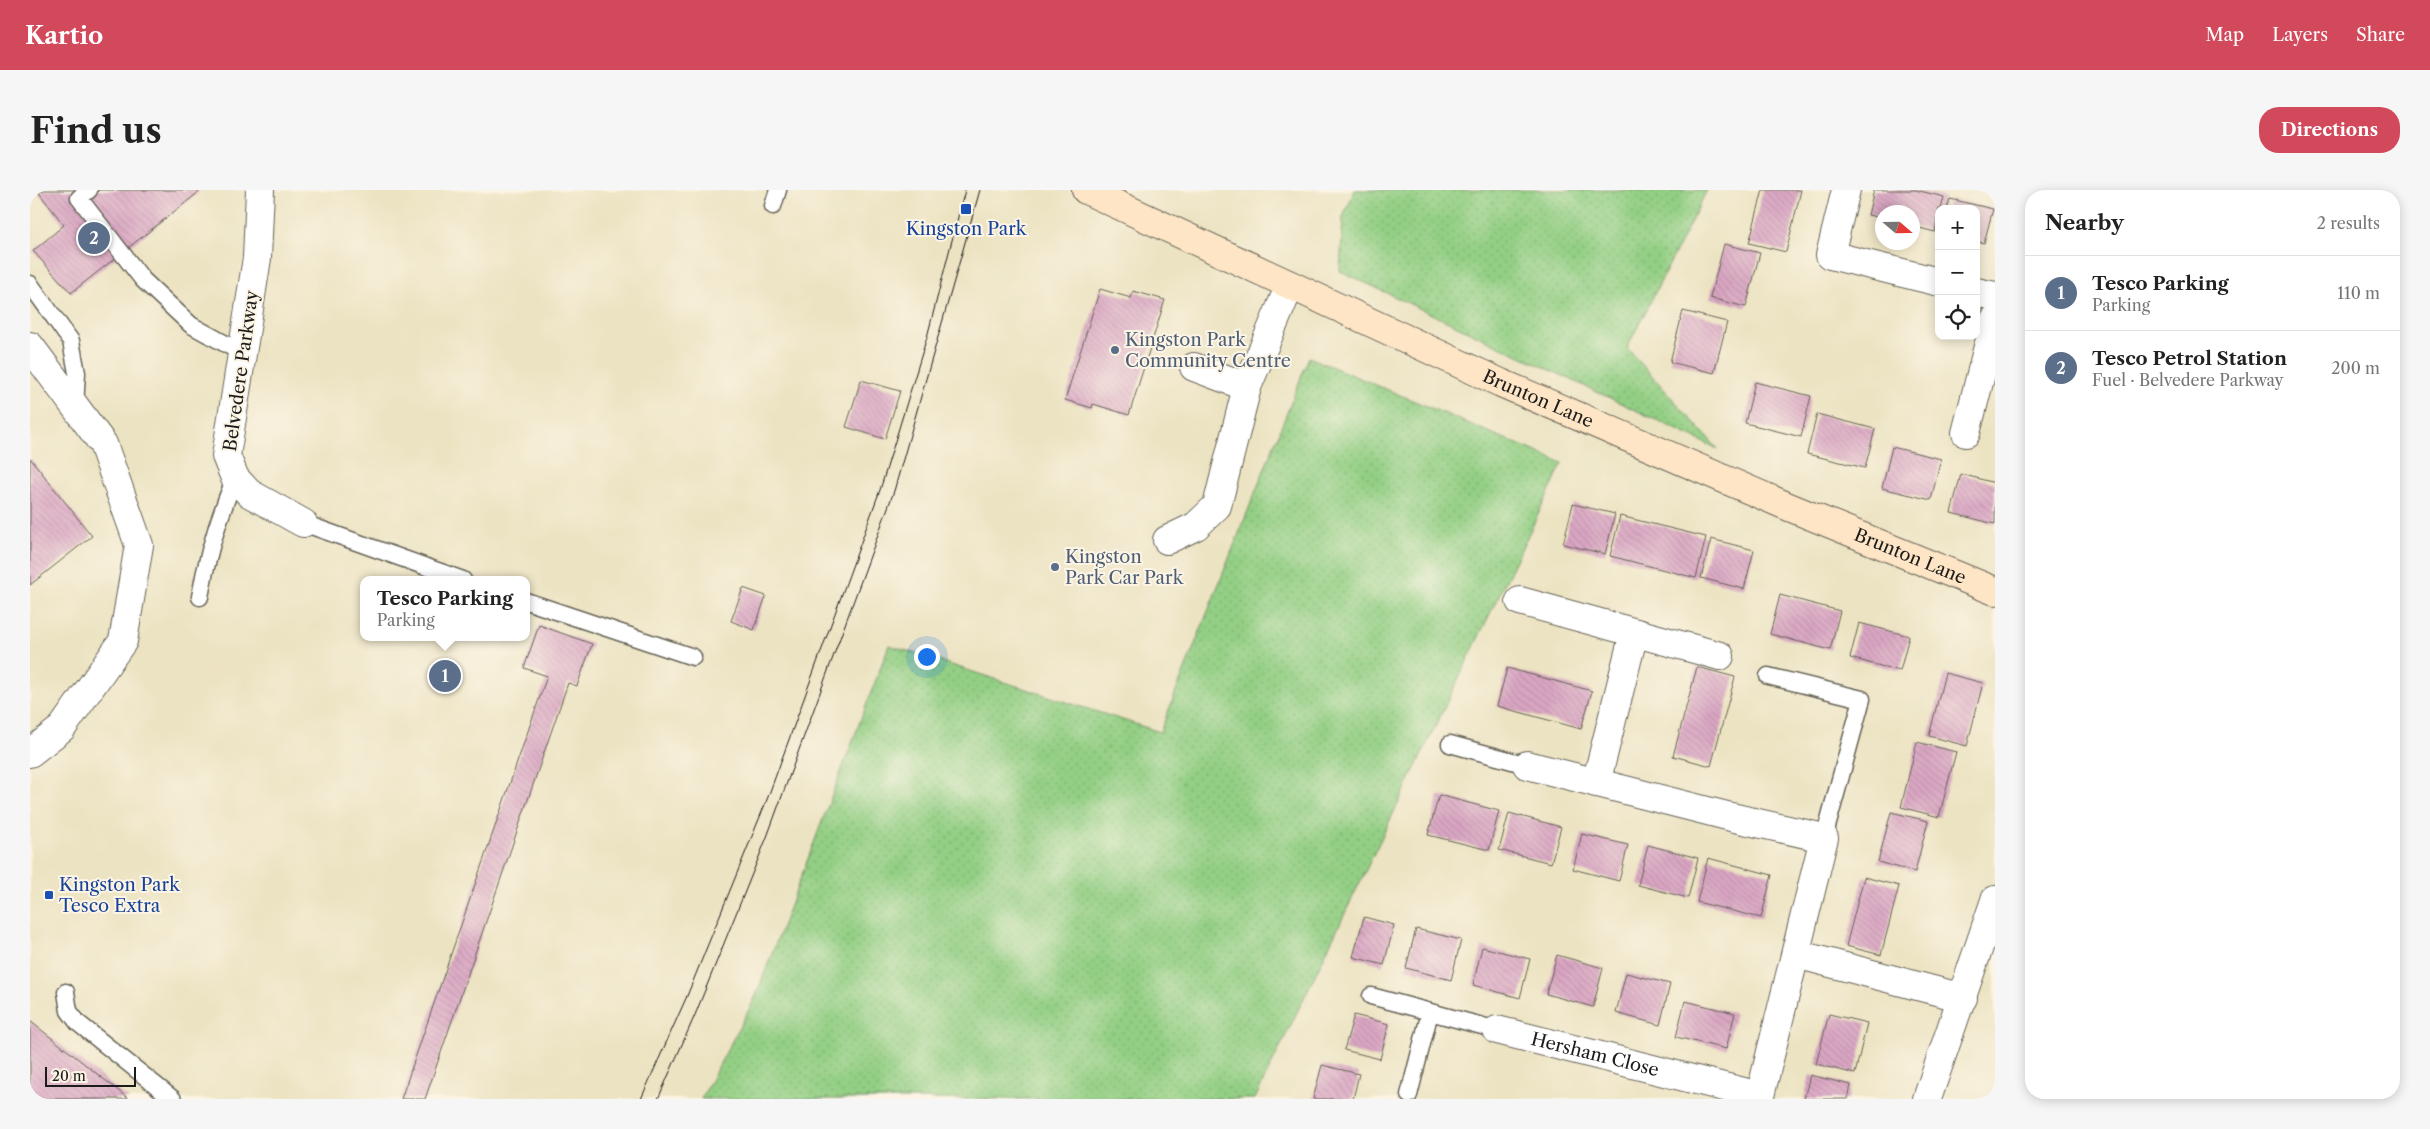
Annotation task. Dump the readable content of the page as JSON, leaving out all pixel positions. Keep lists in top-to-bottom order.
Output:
{
  "streets": {
    "street": ["Belvedere Parkway", "Brunton Lane", "Hersham Close"]
  },
  "places": {
    "transit": ["Kingston Park", "Kingston Park Tesco Extra"],
    "other": ["Kingston Park Community Centre", "Kingston Park Car Park"]
  },
  "scale_bar": "20 m",
  "north": "right",
  "page": {
    "header": "Kartio",
    "nav": ["Map", "Layers", "Share"],
    "buttons": "Directions",
    "title": "Find us",
    "heading": ["Nearby", "2 results"],
    "map_buttons": ["+", "−"],
    "pins": ["2", "1"],
    "list": [
      {
        "mark": "1",
        "name": "Tesco Parking",
        "note": "Parking",
        "value": "110 m"
      },
      {
        "mark": "2",
        "name": "Tesco Petrol Station",
        "note": "Fuel · Belvedere Parkway",
        "value": "200 m"
      }
    ],
    "popup": ["Tesco Parking", "Parking"],
    "scale": "20 m"
  }
}
